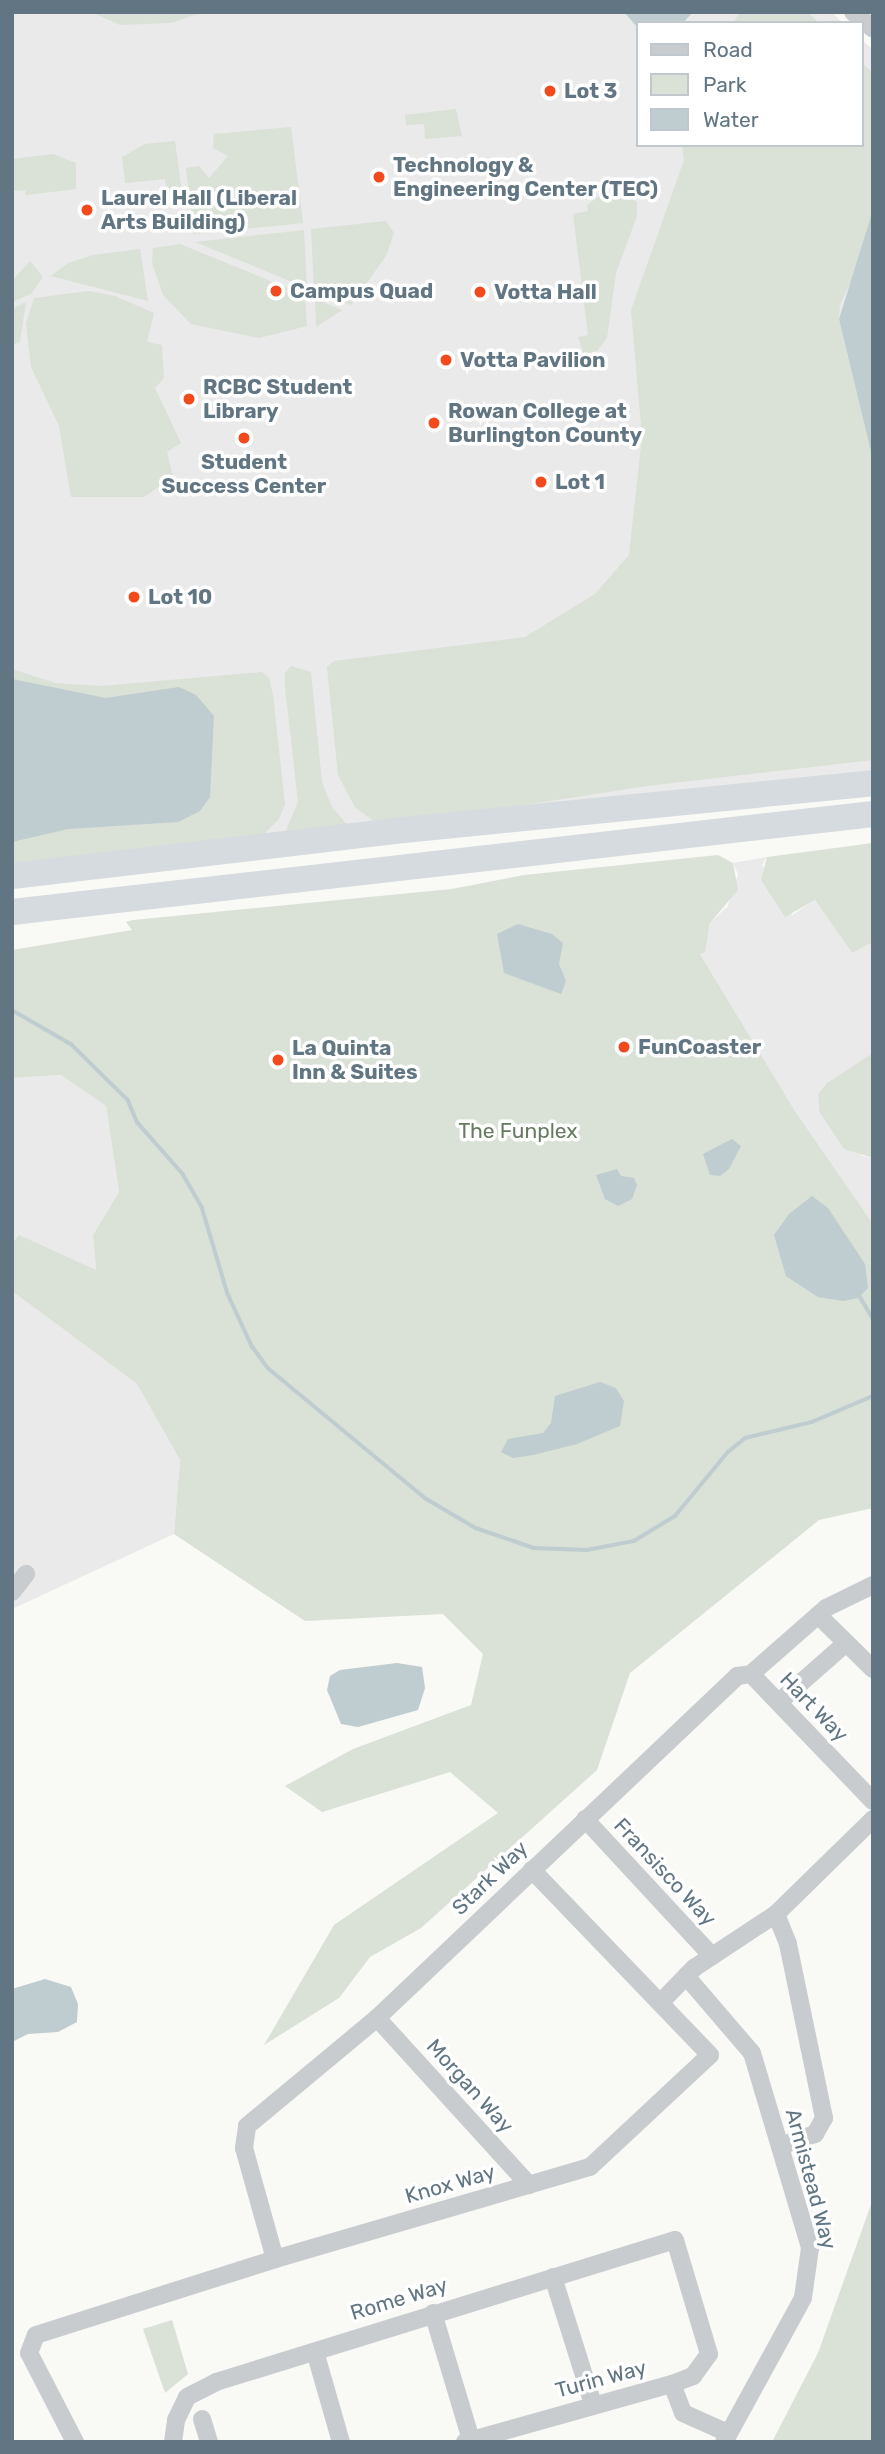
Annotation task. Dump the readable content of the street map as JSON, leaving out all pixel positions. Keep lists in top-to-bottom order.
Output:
{
  "streets": {
    "street": [
      "Hart Way",
      "Fransisco Way",
      "Stark Way",
      "Morgan Way",
      "Armistead Way",
      "Knox Way",
      "Rome Way",
      "Turin Way"
    ]
  },
  "crossings": [
    ["Hart Way", "Stark Way"],
    ["Fransisco Way", "Stark Way"],
    ["Stark Way", "Morgan Way"],
    ["Stark Way", "Knox Way"],
    ["Morgan Way", "Knox Way"],
    ["Armistead Way", "Turin Way"],
    ["Rome Way", "Turin Way"]
  ],
  "parks": ["The Funplex"],
  "places": [
    "Lot 3",
    "Technology & Engineering Center (TEC)",
    "Laurel Hall (Liberal Arts Building)",
    "Campus Quad",
    "Votta Hall",
    "Votta Pavilion",
    "RCBC Student Library",
    "Rowan College at Burlington County",
    "Student Success Center",
    "Lot 1",
    "Lot 10",
    "FunCoaster",
    "La Quinta Inn & Suites"
  ],
  "legend": ["Road", "Park", "Water"]
}
